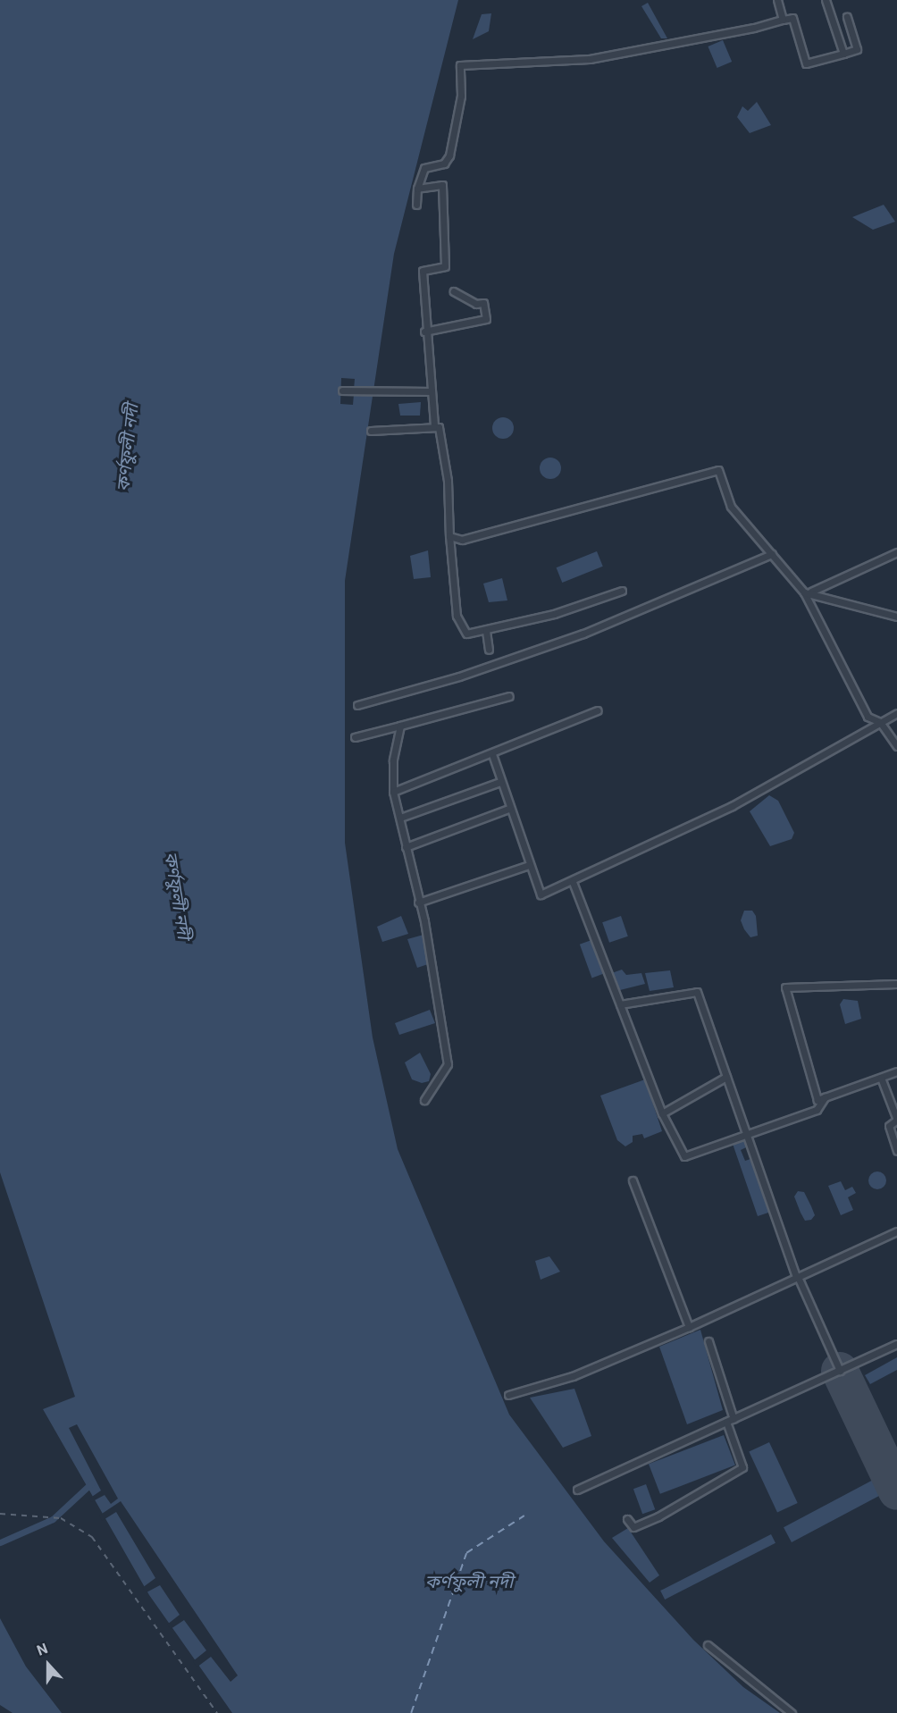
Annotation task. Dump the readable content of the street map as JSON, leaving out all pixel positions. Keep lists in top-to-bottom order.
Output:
{
  "water": ["কর্ণফুলী নদী"],
  "north": "top"
}
